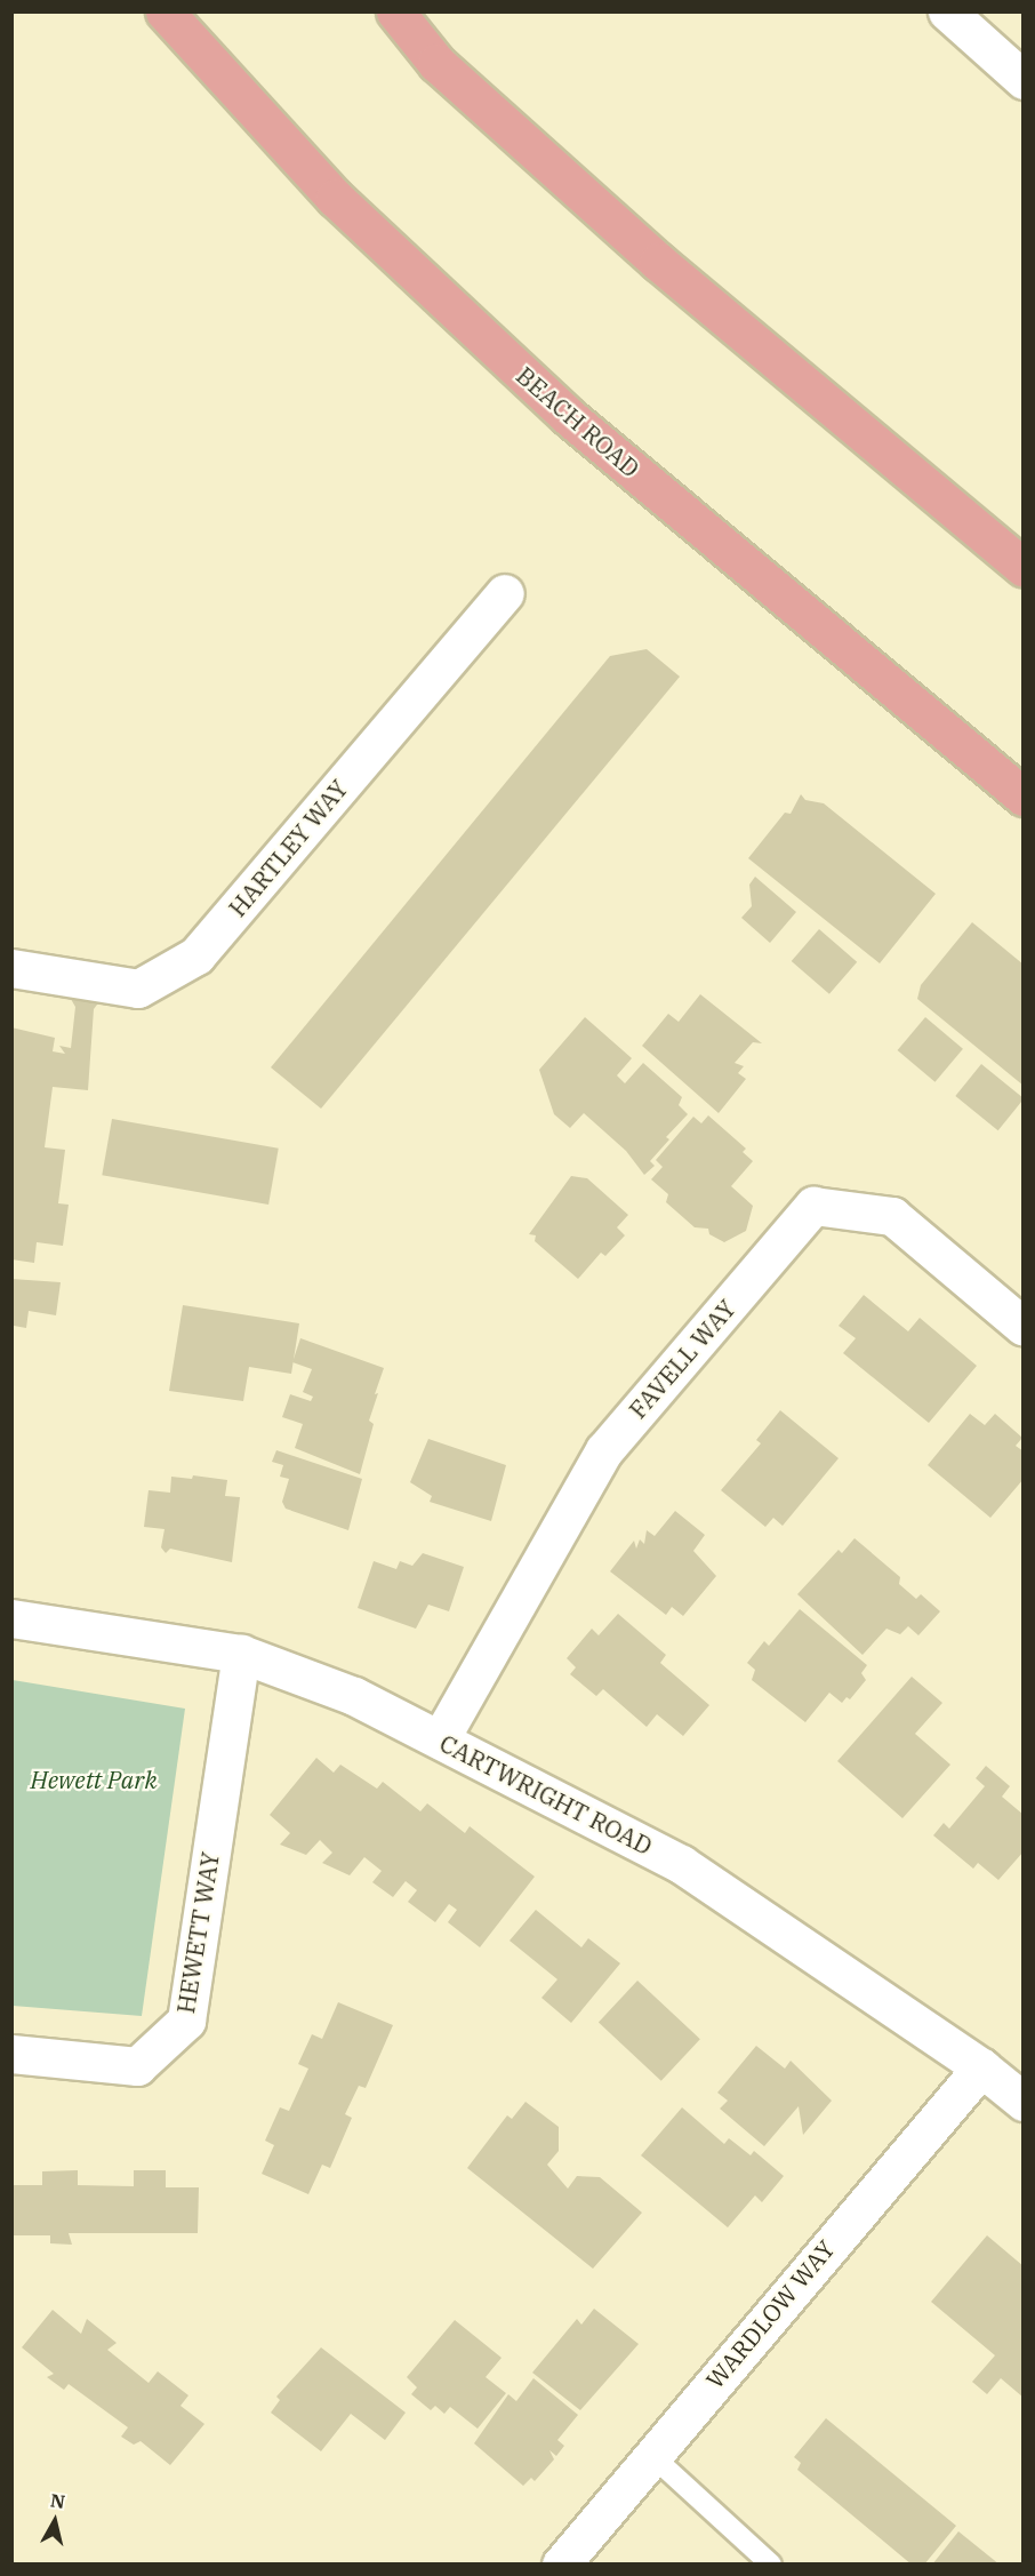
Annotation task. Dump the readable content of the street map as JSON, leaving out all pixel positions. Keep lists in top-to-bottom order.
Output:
{
  "streets": {
    "main road": ["BEACH ROAD"],
    "street": [
      "HARTLEY WAY",
      "FAVELL WAY",
      "CARTWRIGHT ROAD",
      "HEWETT WAY",
      "WARDLOW WAY"
    ]
  },
  "crossings": [
    ["FAVELL WAY", "CARTWRIGHT ROAD"],
    ["CARTWRIGHT ROAD", "HEWETT WAY"],
    ["CARTWRIGHT ROAD", "WARDLOW WAY"]
  ],
  "parks": ["Hewett Park"],
  "north": "top"
}
